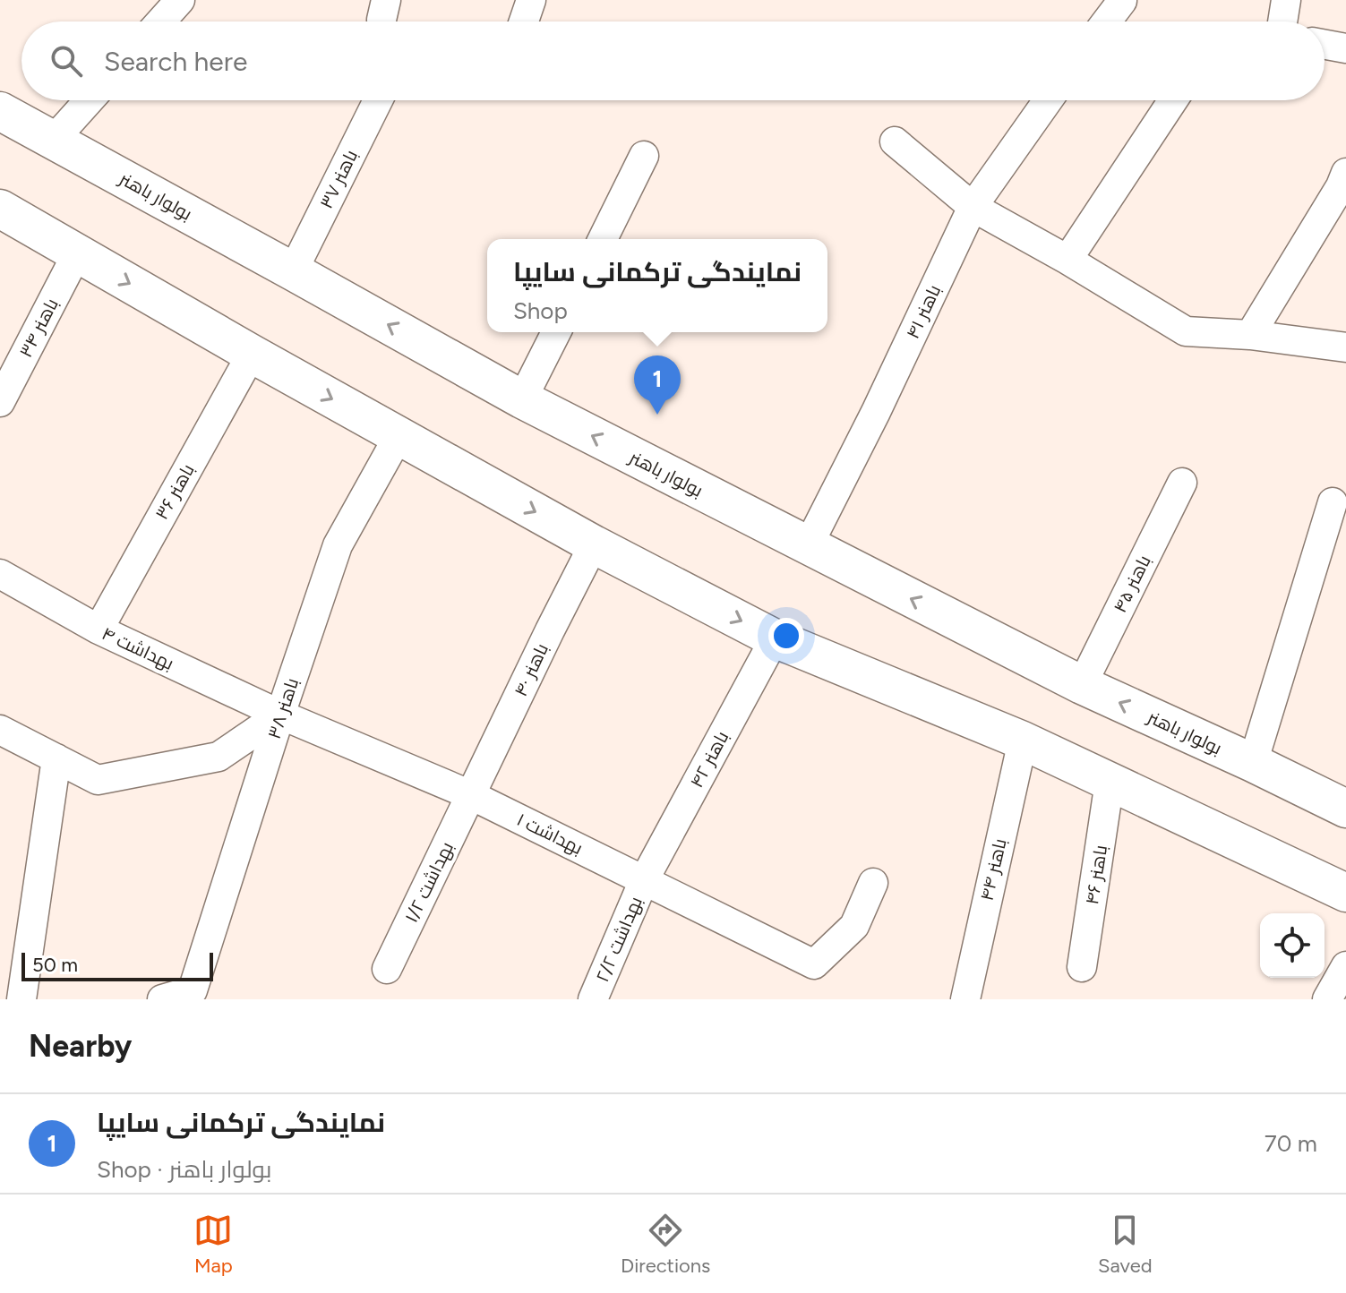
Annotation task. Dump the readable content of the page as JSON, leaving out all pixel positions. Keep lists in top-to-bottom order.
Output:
{
  "streets": {
    "main road": ["بولوار باهنر"],
    "street": [
      "باهنر ۳۷",
      "باهنر ۴۱",
      "باهنر ۳۴",
      "باهنر ۳۶",
      "باهنر ۴۵",
      "بهداشت ۴",
      "باهنر ۴۰",
      "باهنر ۳۸",
      "باهنر ۴۲",
      "بهداشت ۱",
      "باهنر ۴۴",
      "باهنر ۴۶",
      "بهداشت ۱/۲",
      "بهداشت ۲/۲"
    ]
  },
  "crossings": [
    ["باهنر ۳۷", "بولوار باهنر"],
    ["بولوار باهنر", "باهنر ۴۱"],
    ["بولوار باهنر", "باهنر ۴۵"],
    ["باهنر ۳۶", "بهداشت ۴"],
    ["بهداشت ۴", "باهنر ۳۸"],
    ["بهداشت ۴", "بهداشت ۱"],
    ["باهنر ۴۰", "بهداشت ۱"],
    ["باهنر ۴۰", "بهداشت ۱/۲"],
    ["باهنر ۳۸", "بهداشت ۱"],
    ["باهنر ۴۲", "بهداشت ۱"],
    ["باهنر ۴۲", "بهداشت ۲/۲"],
    ["بهداشت ۱", "بهداشت ۱/۲"],
    ["بهداشت ۱", "بهداشت ۲/۲"]
  ],
  "scale_bar": "50 m",
  "page": {
    "search": "Search here",
    "popup": ["نمایندگی ترکمانی سایپا", "Shop"],
    "pins": "1",
    "scale": "50 m",
    "heading": "Nearby",
    "list": [
      {
        "mark": "1",
        "name": "نمایندگی ترکمانی سایپا",
        "note": "Shop · بولوار باهنر",
        "value": "70 m"
      }
    ],
    "nav": ["Map", "Directions", "Saved"]
  }
}
